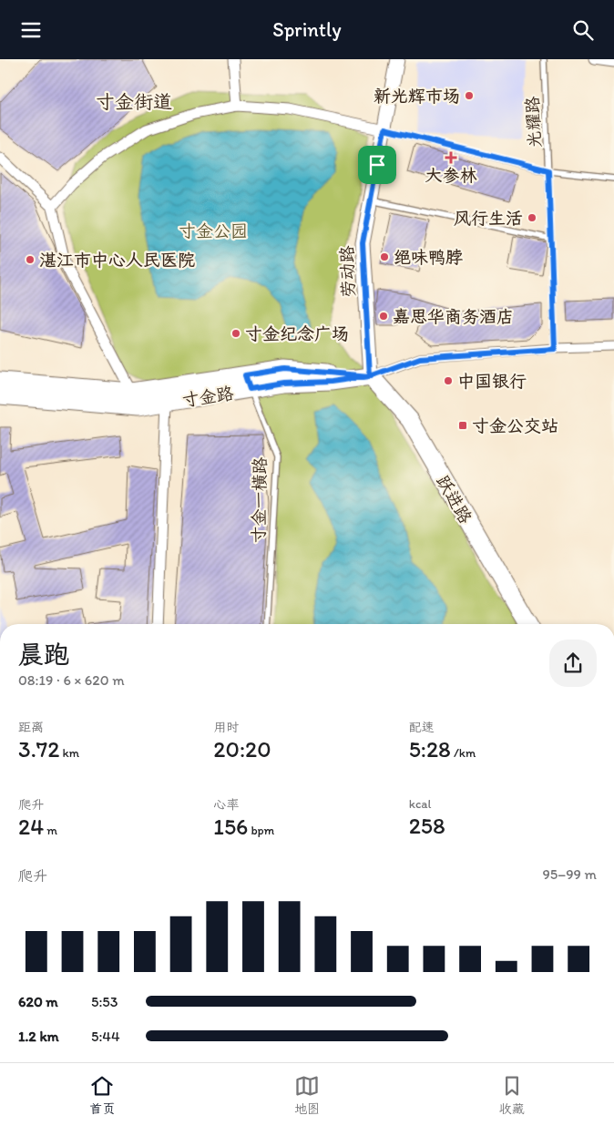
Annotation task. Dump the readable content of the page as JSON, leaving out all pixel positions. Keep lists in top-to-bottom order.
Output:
{
  "streets": {
    "main road": ["寸金路", "跃进路"],
    "street": ["劳动路"],
    "lane": ["光耀路", "寸金一横路"]
  },
  "crossings": [
    ["劳动路", "寸金路"],
    ["劳动路", "跃进路"],
    ["寸金路", "跃进路"],
    ["寸金路", "寸金一横路"]
  ],
  "districts": ["寸金街道"],
  "parks": ["寸金公园"],
  "places": {
    "other": [
      "新光辉市场",
      "风行生活",
      "绝味鸭脖",
      "湛江市中心人民医院",
      "嘉思华商务酒店",
      "寸金纪念广场",
      "中国银行"
    ],
    "health": ["大参林"],
    "transit": ["寸金公交站"]
  },
  "page": {
    "header": "Sprintly",
    "heading": ["晨跑", "08:19 · 6 × 620 m"],
    "stats": [
      ["距离", "3.72 km"],
      ["用时", "20:20"],
      ["配速", "5:28 /km"],
      ["爬升", "24 m"],
      ["心率", "156 bpm"],
      ["kcal", "258"]
    ],
    "chart": ["爬升", "95–99 m"],
    "list": [
      {
        "name": "620 m",
        "note": "5:53"
      },
      {
        "name": "1.2 km",
        "note": "5:44"
      }
    ],
    "tabs": ["首页", "地图", "收藏"]
  }
}
